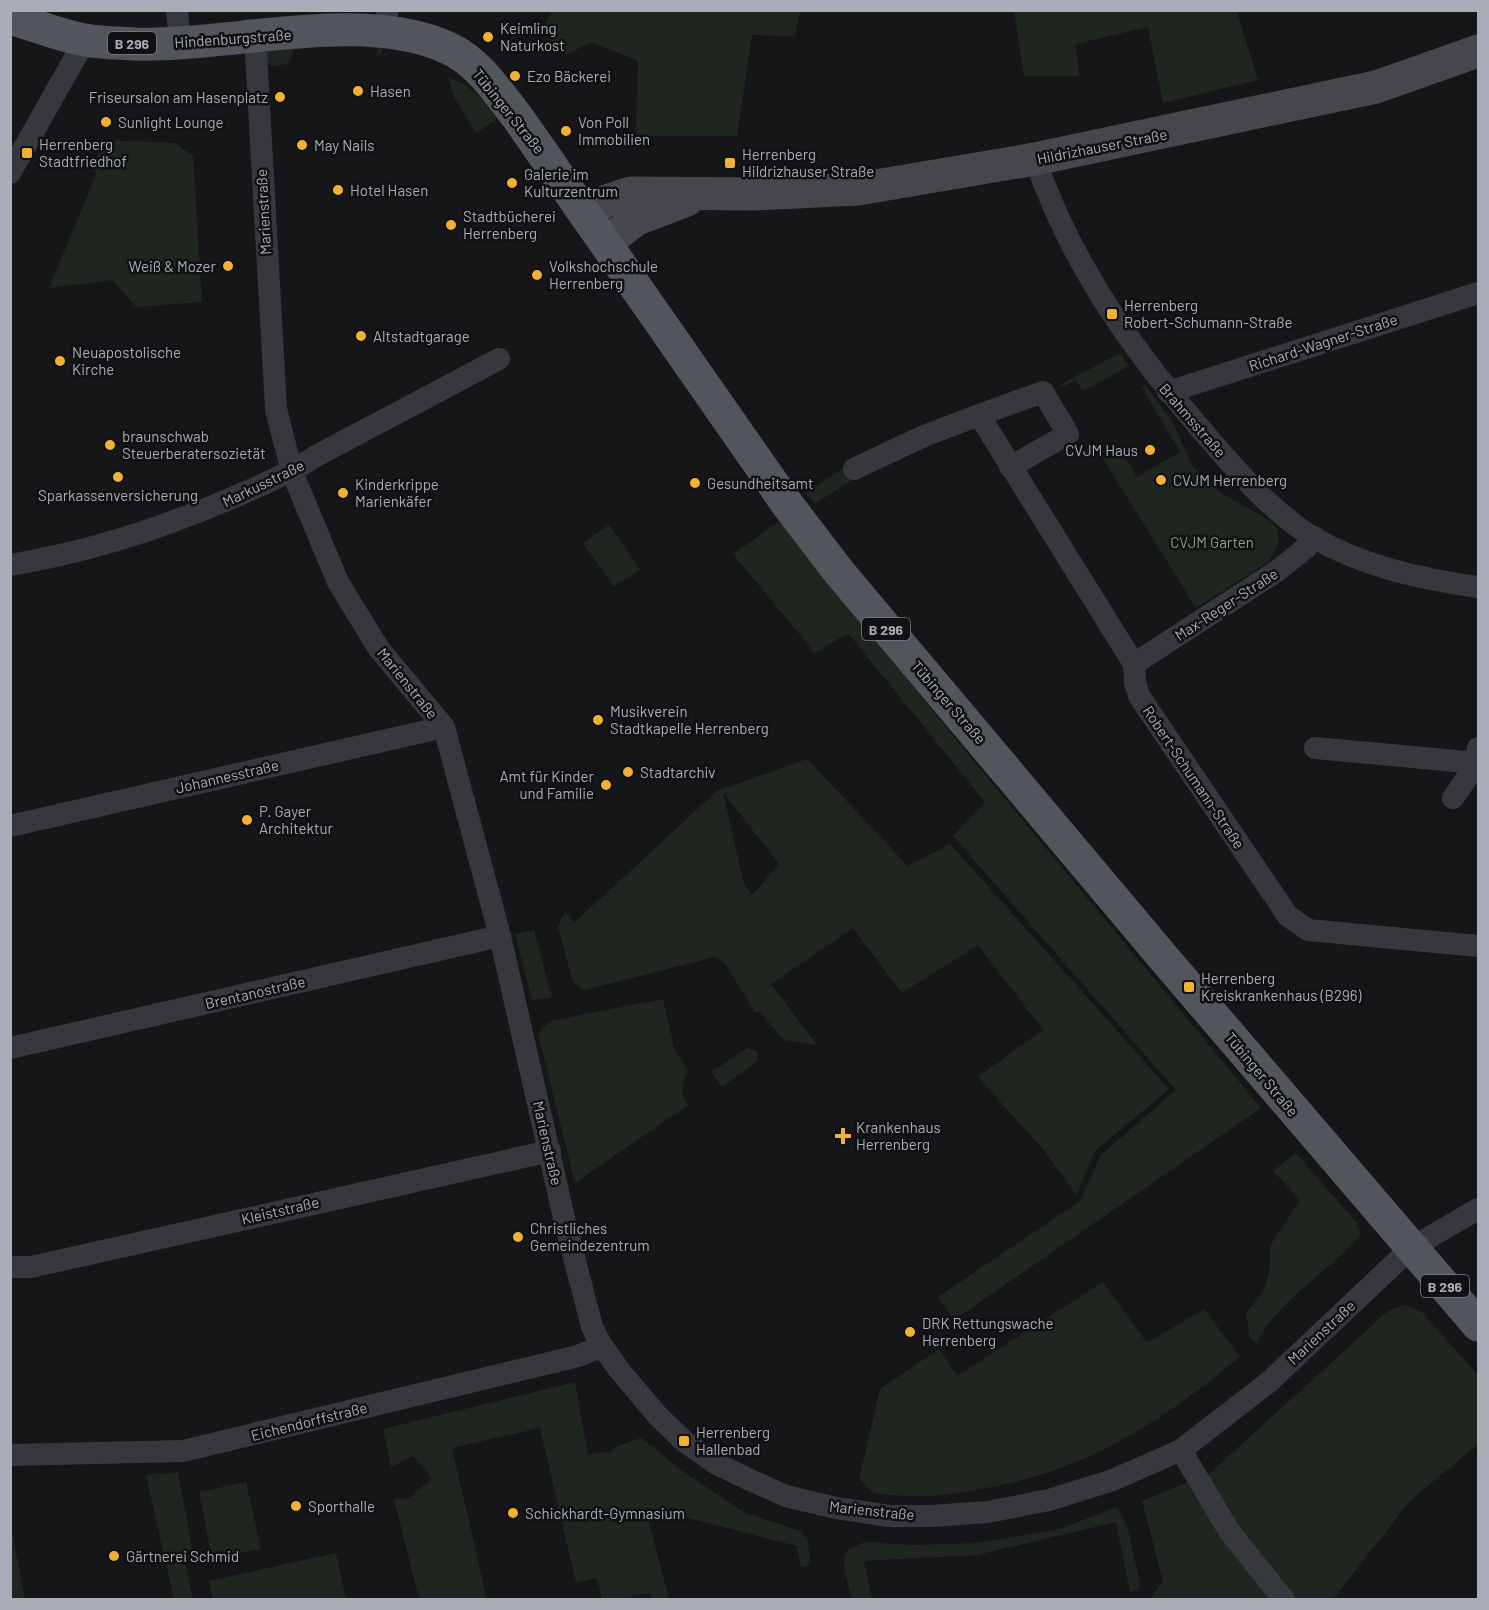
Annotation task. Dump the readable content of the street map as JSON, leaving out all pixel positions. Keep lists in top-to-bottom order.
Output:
{
  "streets": {
    "main road": [
      "Hindenburgstraße",
      "B 296",
      "Tübinger Straße",
      "Hildrizhauser Straße"
    ],
    "street": [
      "Marienstraße",
      "Richard-Wagner-Straße",
      "Brahmsstraße",
      "Markusstraße",
      "Max-Reger-Straße",
      "Johannesstraße",
      "Robert-Schumann-Straße",
      "Brentanostraße",
      "Kleiststraße",
      "Eichendorffstraße"
    ]
  },
  "crossings": [
    ["Hindenburgstraße", "Tübinger Straße"],
    ["Hindenburgstraße", "Marienstraße"],
    ["Tübinger Straße", "Hildrizhauser Straße"],
    ["Tübinger Straße", "Marienstraße"],
    ["Hildrizhauser Straße", "Brahmsstraße"],
    ["Marienstraße", "Markusstraße"],
    ["Marienstraße", "Johannesstraße"],
    ["Marienstraße", "Brentanostraße"],
    ["Marienstraße", "Kleiststraße"],
    ["Marienstraße", "Eichendorffstraße"],
    ["Richard-Wagner-Straße", "Brahmsstraße"],
    ["Brahmsstraße", "Max-Reger-Straße"],
    ["Max-Reger-Straße", "Robert-Schumann-Straße"]
  ],
  "parks": ["CVJM Garten"],
  "places": {
    "other": [
      "Keimling Naturkost",
      "Ezo Bäckerei",
      "Hasen",
      "Friseursalon am Hasenplatz",
      "Sunlight Lounge",
      "Von Poll Immobilien",
      "May Nails",
      "Galerie im Kulturzentrum",
      "Hotel Hasen",
      "Stadtbücherei Herrenberg",
      "Weiß & Mozer",
      "Volkshochschule Herrenberg",
      "Altstadtgarage",
      "Neuapostolische Kirche",
      "braunschwab Steuerberatersozietät",
      "CVJM Haus",
      "Sparkassenversicherung",
      "CVJM Herrenberg",
      "Gesundheitsamt",
      "Kinderkrippe Marienkäfer",
      "Musikverein Stadtkapelle Herrenberg",
      "Stadtarchiv",
      "Amt für Kinder und Familie",
      "P. Gayer Architektur",
      "Christliches Gemeindezentrum",
      "DRK Rettungswache Herrenberg",
      "Sporthalle",
      "Schickhardt-Gymnasium",
      "Gärtnerei Schmid"
    ],
    "transit": [
      "Herrenberg Stadtfriedhof",
      "Herrenberg Hildrizhauser Straße",
      "Herrenberg Robert-Schumann-Straße",
      "Herrenberg Kreiskrankenhaus (B296)",
      "Herrenberg Hallenbad"
    ],
    "health": ["Krankenhaus Herrenberg"]
  }
}
